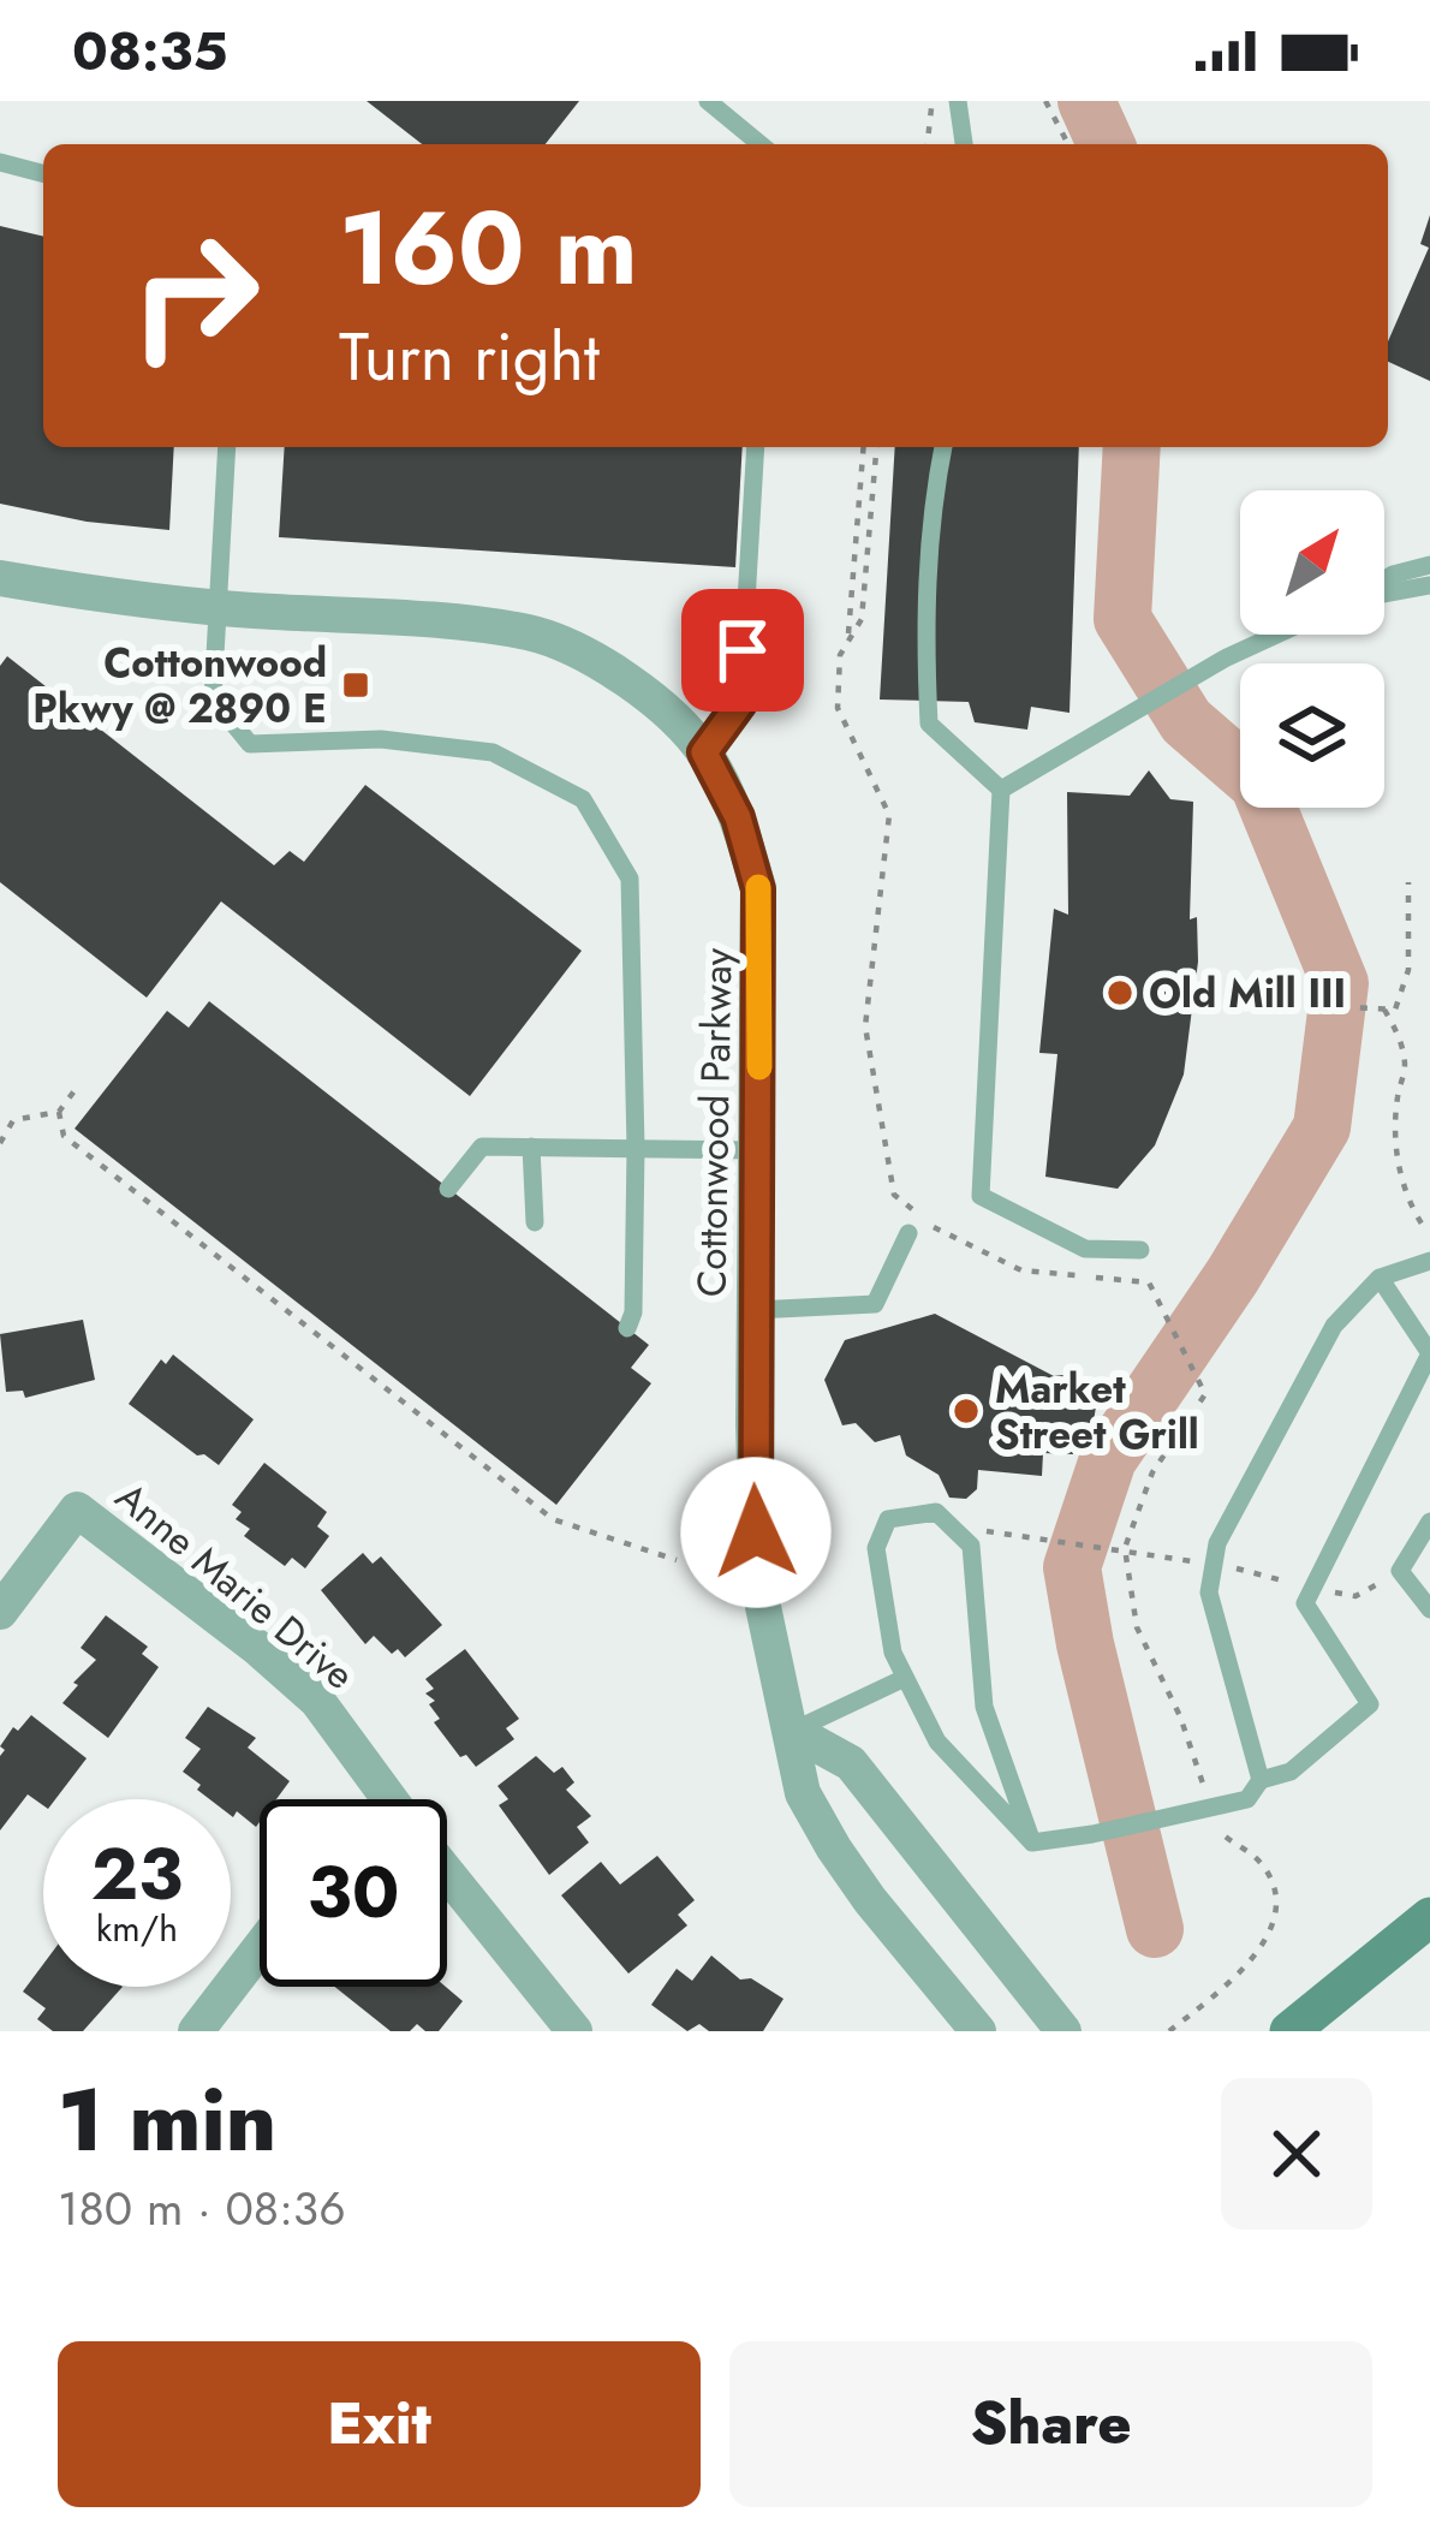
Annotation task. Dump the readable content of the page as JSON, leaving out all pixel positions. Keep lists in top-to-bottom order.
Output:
{
  "streets": {
    "street": ["Cottonwood Parkway", "Anne Marie Drive"]
  },
  "places": {
    "transit": ["Cottonwood Pkwy @ 2890 E"],
    "other": ["Old Mill III", "Market Street Grill"]
  },
  "north": "top right",
  "page": {
    "status": "08:35",
    "turn": ["160 m", "Turn right"],
    "speed": "23 km/h",
    "limit": "30",
    "heading": ["1 min", "180 m · 08:36"],
    "buttons": ["Exit", "Share"]
  }
}
